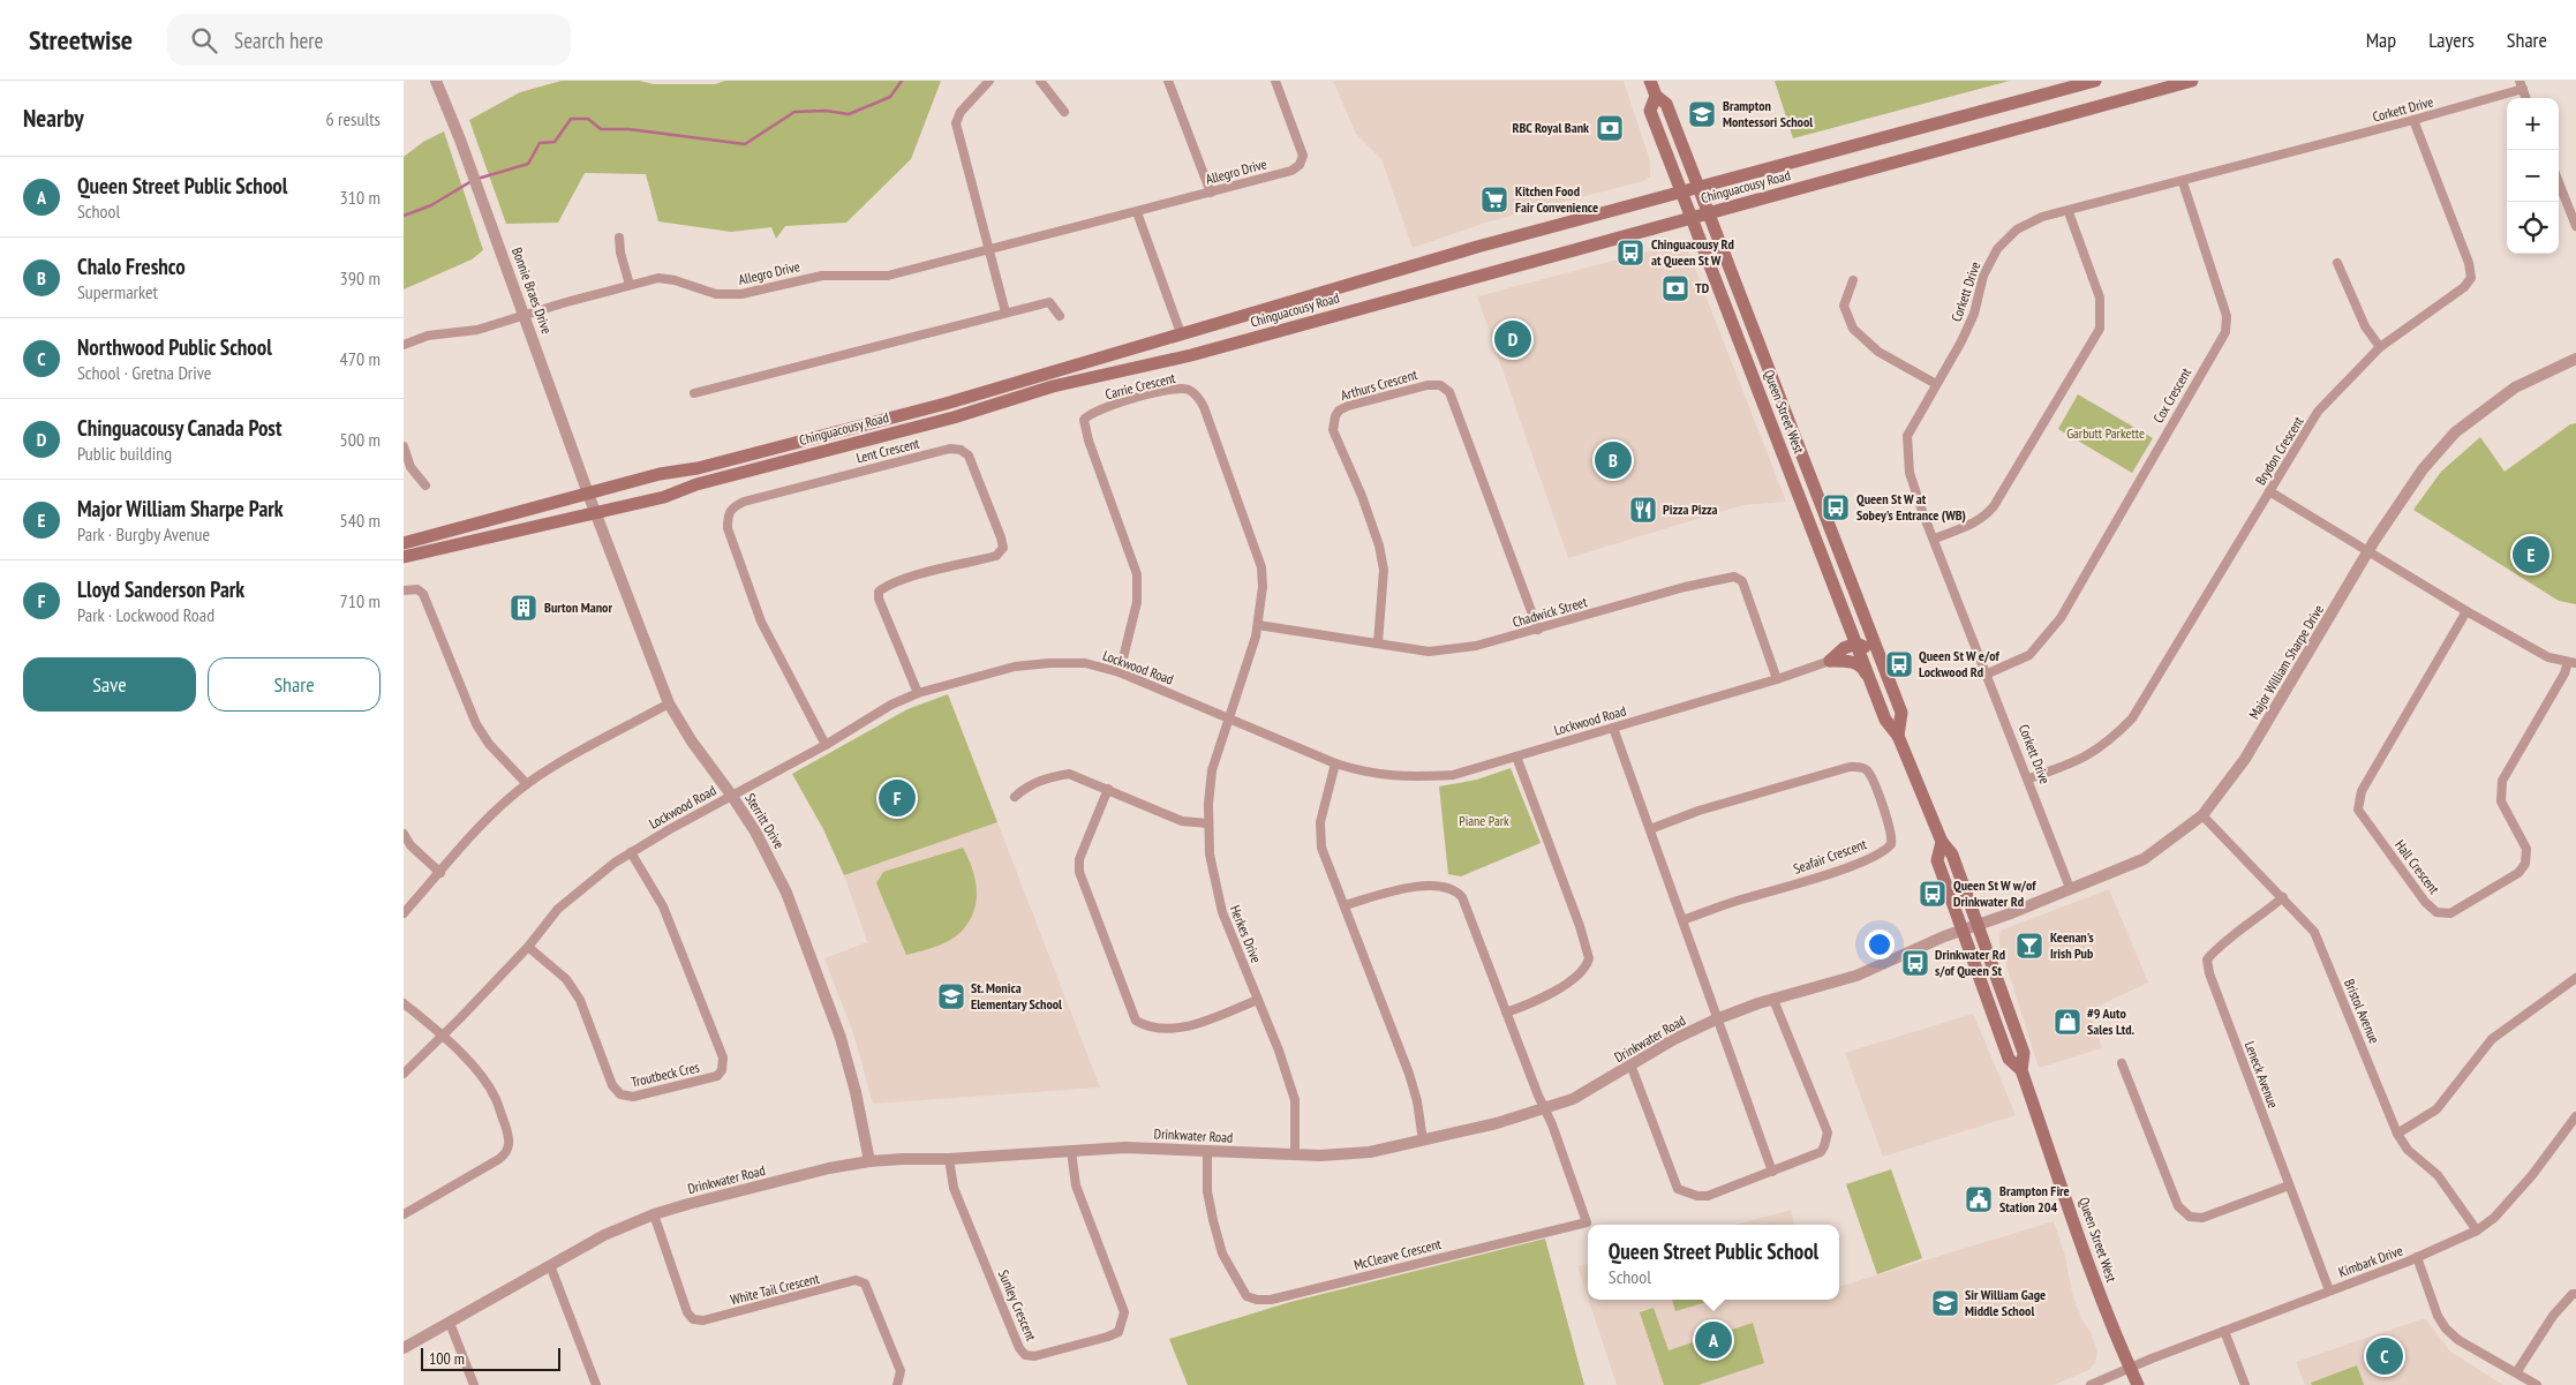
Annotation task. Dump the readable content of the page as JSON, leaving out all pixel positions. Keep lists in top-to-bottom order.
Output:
{
  "streets": {
    "main road": ["Chinguacousy Road", "Queen Street West"],
    "street": [
      "Corkett Drive",
      "Allegro Drive",
      "Bonnie Braes Drive",
      "Arthurs Crescent",
      "Carrie Crescent",
      "Cox Crescent",
      "Lent Crescent",
      "Brydon Crescent",
      "Chadwick Street",
      "Major William Sharpe Drive",
      "Lockwood Road",
      "Sterritt Drive",
      "Seafair Crescent",
      "Hall Crescent",
      "Herkes Drive",
      "Bristol Avenue",
      "Drinkwater Road",
      "Troutbeck Cres",
      "Leneck Avenue",
      "McCleave Crescent",
      "Kimbark Drive",
      "White Tail Crescent",
      "Sunley Crescent"
    ]
  },
  "crossings": [
    ["Corkett Drive", "Cox Crescent"],
    ["Corkett Drive", "Brydon Crescent"],
    ["Corkett Drive", "Major William Sharpe Drive"],
    ["Allegro Drive", "Bonnie Braes Drive"],
    ["Chinguacousy Road", "Bonnie Braes Drive"],
    ["Chinguacousy Road", "Queen Street West"],
    ["Chinguacousy Road", "Sterritt Drive"],
    ["Bonnie Braes Drive", "Sterritt Drive"],
    ["Arthurs Crescent", "Chadwick Street"],
    ["Carrie Crescent", "Chadwick Street"],
    ["Carrie Crescent", "Lockwood Road"],
    ["Carrie Crescent", "Herkes Drive"],
    ["Queen Street West", "Major William Sharpe Drive"],
    ["Queen Street West", "Drinkwater Road"],
    ["Queen Street West", "Kimbark Drive"],
    ["Lent Crescent", "Lockwood Road"],
    ["Chadwick Street", "Lockwood Road"],
    ["Major William Sharpe Drive", "Bristol Avenue"],
    ["Major William Sharpe Drive", "Drinkwater Road"],
    ["Lockwood Road", "Sterritt Drive"],
    ["Lockwood Road", "Herkes Drive"],
    ["Lockwood Road", "Troutbeck Cres"],
    ["Sterritt Drive", "Drinkwater Road"],
    ["Herkes Drive", "Drinkwater Road"],
    ["Bristol Avenue", "Leneck Avenue"],
    ["Bristol Avenue", "Kimbark Drive"],
    ["Drinkwater Road", "McCleave Crescent"],
    ["Drinkwater Road", "White Tail Crescent"],
    ["Drinkwater Road", "Sunley Crescent"],
    ["Leneck Avenue", "Kimbark Drive"]
  ],
  "parks": ["Garbutt Parkette", "Piane Park"],
  "places": {
    "school or university": ["Brampton Montessori School", "St. Monica Elementary School", "Sir William Gage Middle School"],
    "bank": ["RBC Royal Bank", "TD"],
    "supermarket": ["Kitchen Food Fair Convenience"],
    "bus stop": [
      "Chinguacousy Rd at Queen St W",
      "Queen St W at Sobey's Entrance (WB)",
      "Queen St W e/of Lockwood Rd",
      "Queen St W w/of Drinkwater Rd",
      "Drinkwater Rd s/of Queen St"
    ],
    "restaurant": ["Pizza Pizza"],
    "building": ["Burton Manor"],
    "bar": ["Keenan's Irish Pub"],
    "shop": ["#9 Auto Sales Ltd."],
    "public building": ["Brampton Fire Station 204"]
  },
  "scale_bar": "100 m",
  "page": {
    "header": "Streetwise",
    "search": "Search here",
    "nav": ["Map", "Layers", "Share"],
    "heading": ["Nearby", "6 results"],
    "map_buttons": ["+", "−"],
    "list": [
      {
        "mark": "A",
        "name": "Queen Street Public School",
        "note": "School",
        "value": "310 m"
      },
      {
        "mark": "B",
        "name": "Chalo Freshco",
        "note": "Supermarket",
        "value": "390 m"
      },
      {
        "mark": "C",
        "name": "Northwood Public School",
        "note": "School · Gretna Drive",
        "value": "470 m"
      },
      {
        "mark": "D",
        "name": "Chinguacousy Canada Post",
        "note": "Public building",
        "value": "500 m"
      },
      {
        "mark": "E",
        "name": "Major William Sharpe Park",
        "note": "Park · Burgby Avenue",
        "value": "540 m"
      },
      {
        "mark": "F",
        "name": "Lloyd Sanderson Park",
        "note": "Park · Lockwood Road",
        "value": "710 m"
      }
    ],
    "pins": [
      "D",
      "B",
      "E",
      "F",
      "A",
      "C"
    ],
    "buttons": ["Save", "Share"],
    "popup": ["Queen Street Public School", "School"],
    "scale": "100 m"
  }
}
